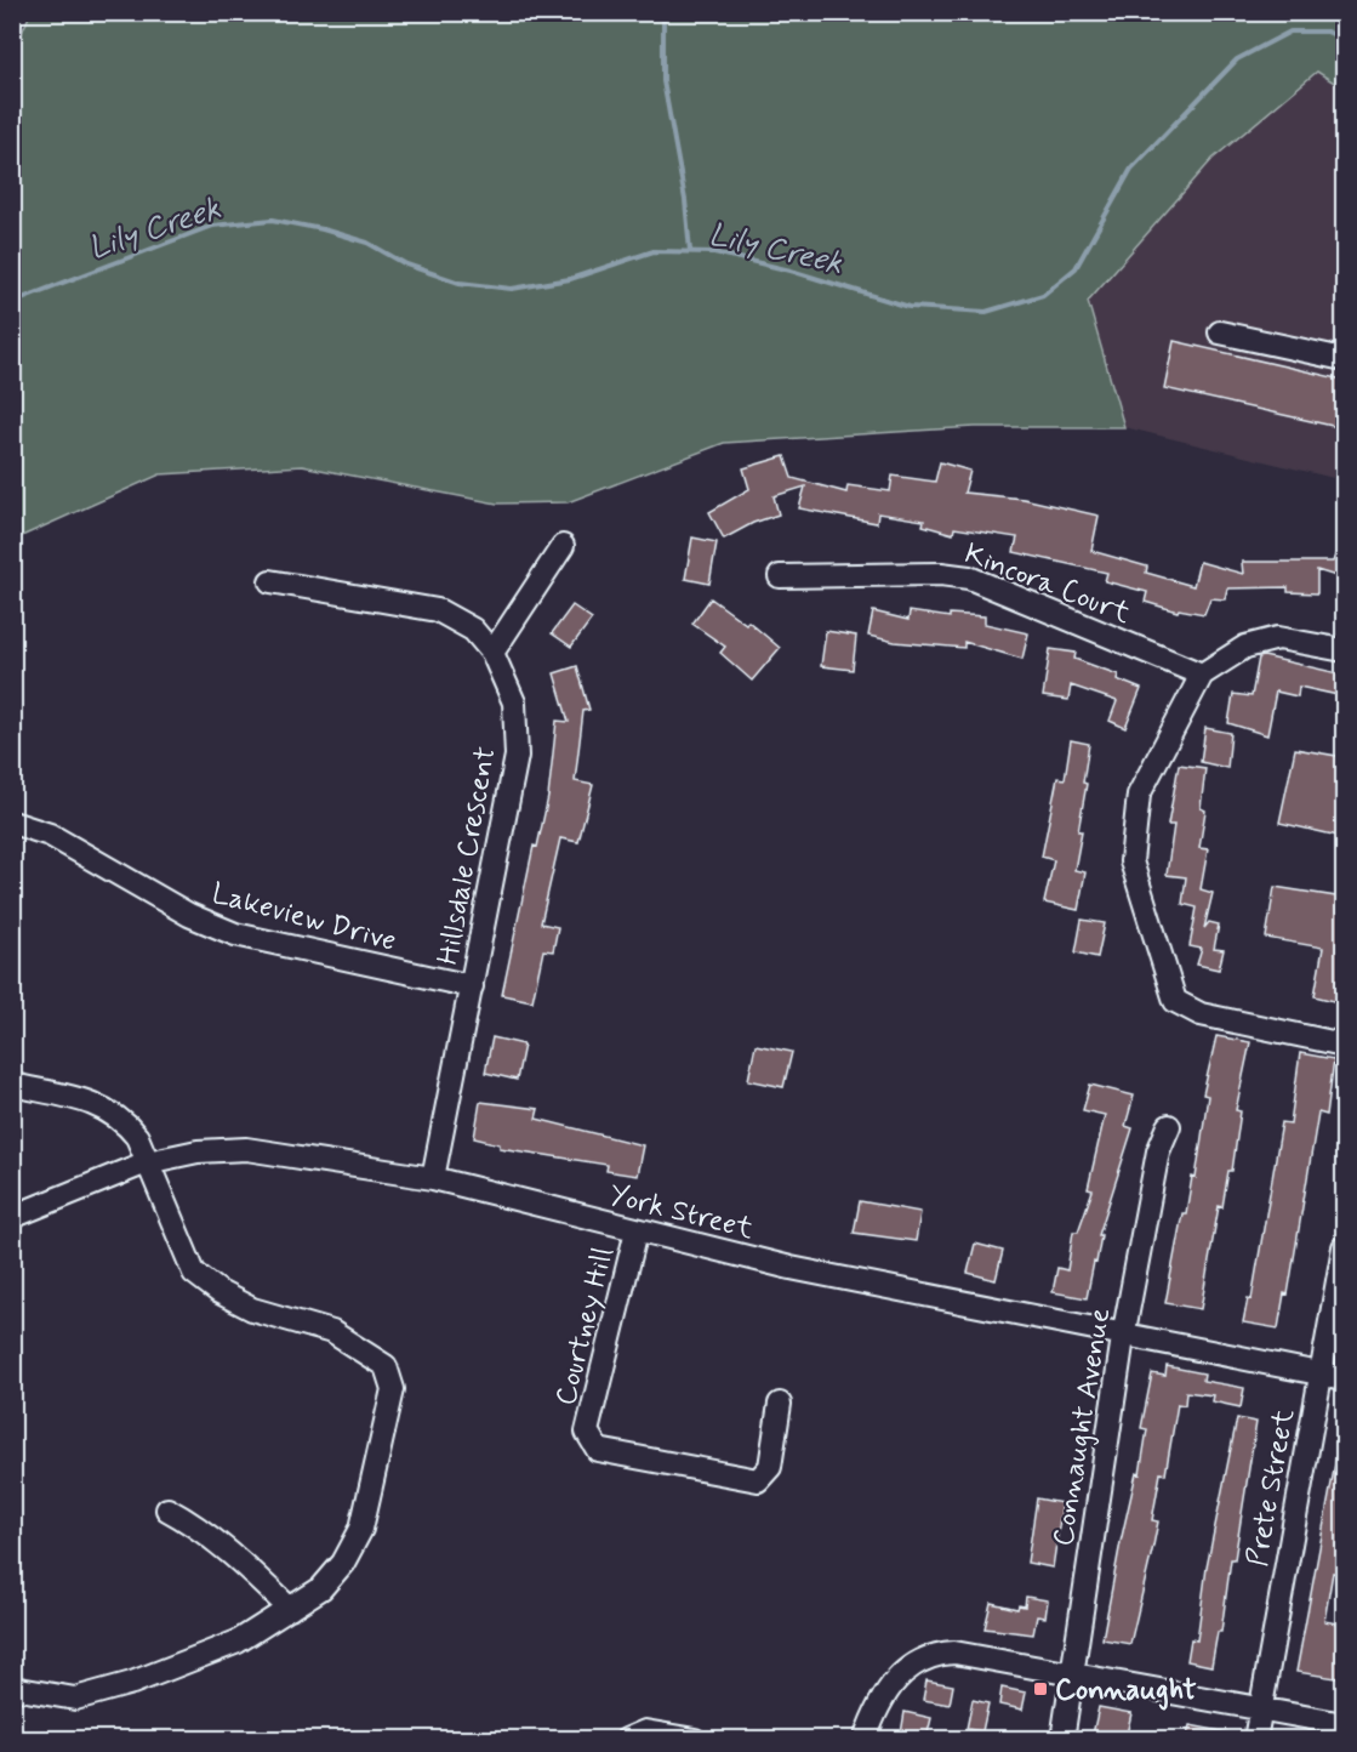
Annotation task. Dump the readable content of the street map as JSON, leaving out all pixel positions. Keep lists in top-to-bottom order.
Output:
{
  "streets": {
    "street": [
      "Kincora Court",
      "Hillsdale Crescent",
      "Lakeview Drive",
      "York Street",
      "Courtney Hill",
      "Connaught Avenue",
      "Prete Street"
    ]
  },
  "crossings": [
    ["Hillsdale Crescent", "Lakeview Drive"],
    ["Hillsdale Crescent", "York Street"],
    ["York Street", "Courtney Hill"],
    ["York Street", "Connaught Avenue"],
    ["York Street", "Prete Street"]
  ],
  "water": ["Lily Creek"],
  "places": {
    "transit": ["Connaught"]
  }
}
